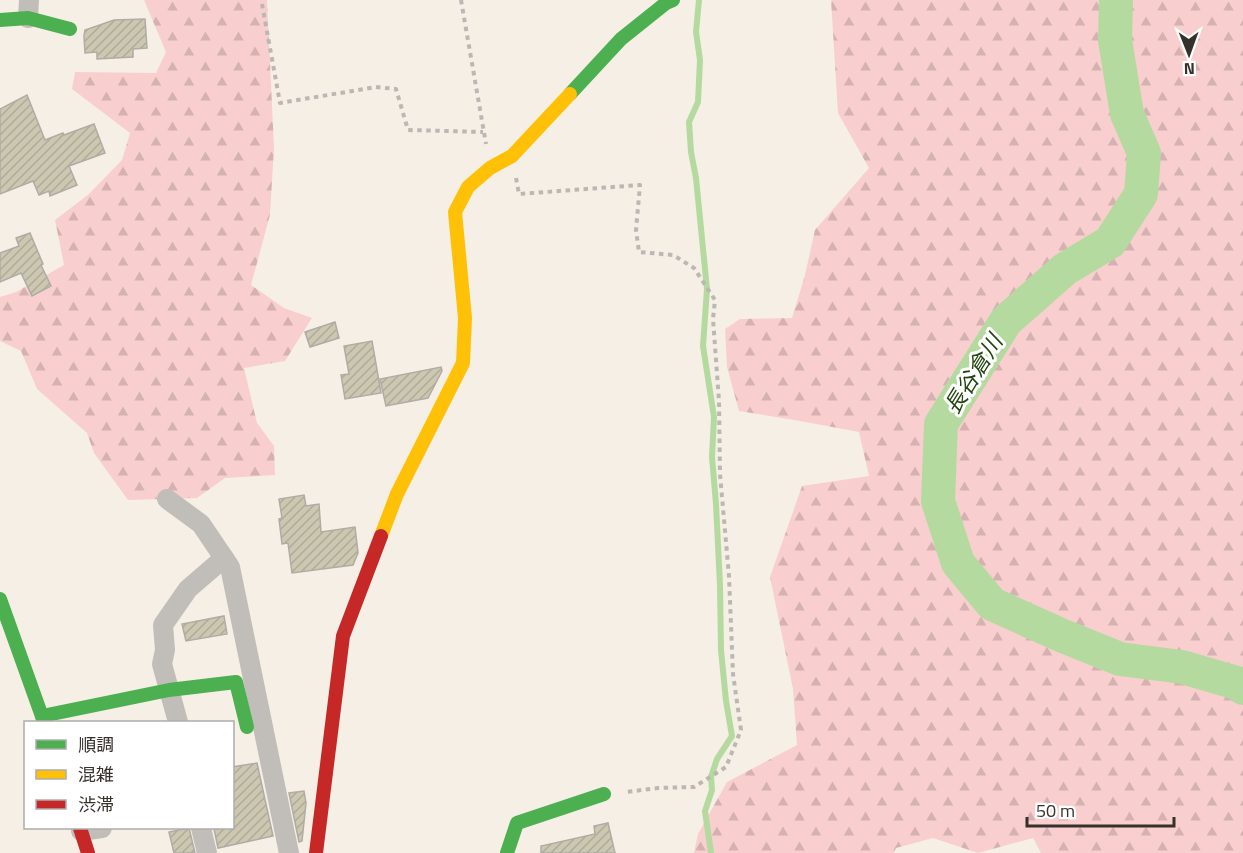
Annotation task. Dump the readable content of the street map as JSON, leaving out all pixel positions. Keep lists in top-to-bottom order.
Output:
{
  "water": ["長谷倉川"],
  "legend": ["順調", "混雑", "渋滞"],
  "scale_bar": "50 m",
  "north": "bottom"
}
